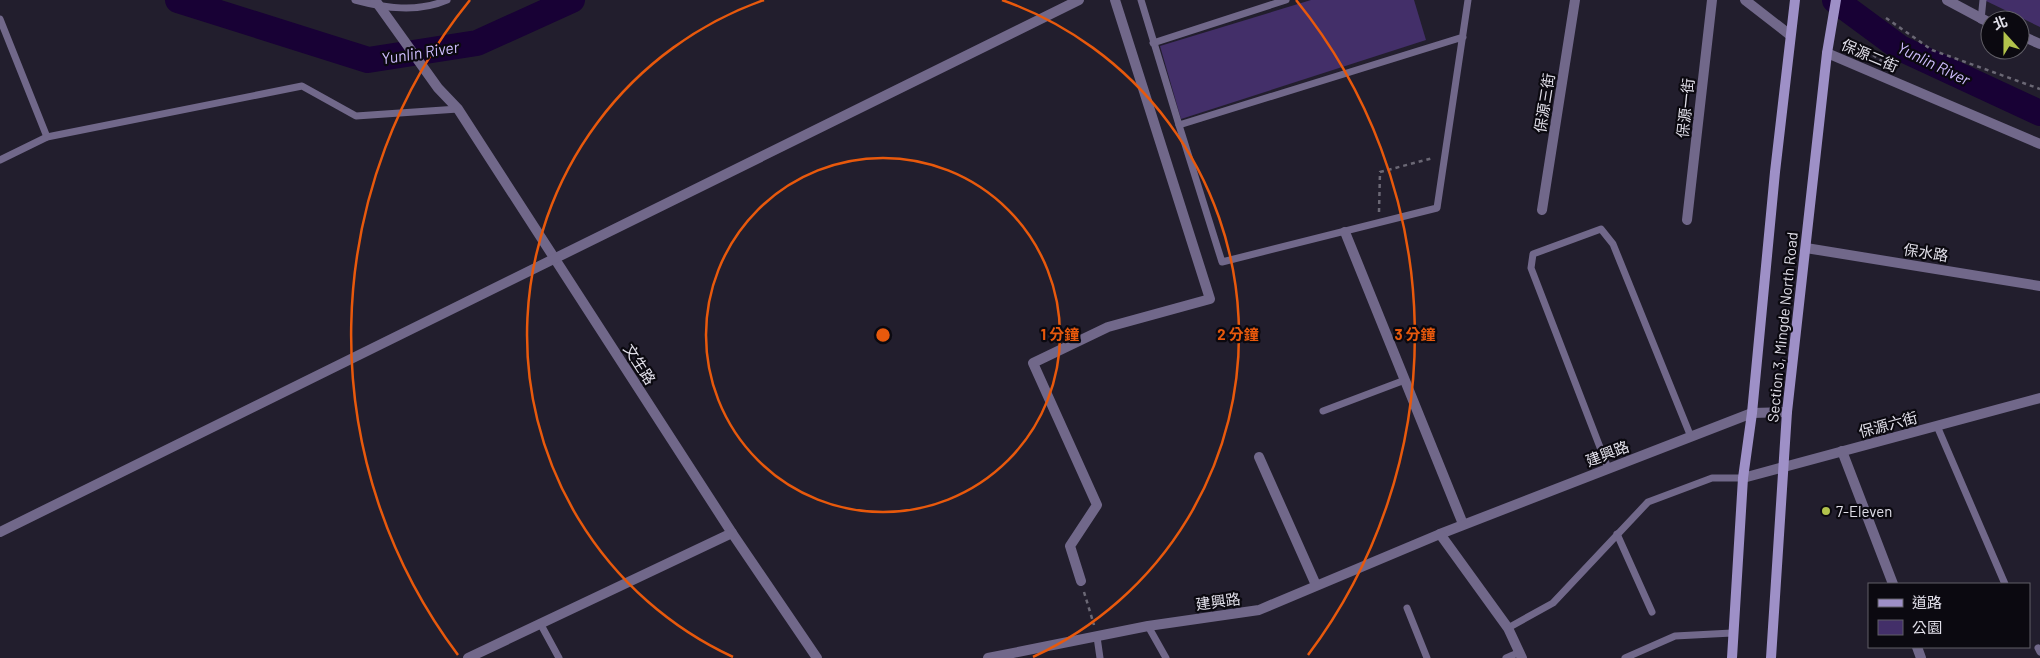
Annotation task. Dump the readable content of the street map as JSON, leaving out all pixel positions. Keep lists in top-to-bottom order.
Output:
{
  "streets": {
    "main road": ["Section 3, Mingde North Road"],
    "street": [
      "保源二街",
      "保源三街",
      "保源一街",
      "保水路",
      "文生路",
      "保源六街",
      "建興路"
    ]
  },
  "crossings": [
    ["保源二街", "Section 3, Mingde North Road"],
    ["保水路", "Section 3, Mingde North Road"],
    ["Section 3, Mingde North Road", "保源六街"],
    ["Section 3, Mingde North Road", "建興路"]
  ],
  "water": ["Yunlin River"],
  "places": ["7-Eleven"],
  "legend": ["道路", "公園"],
  "north": "top",
  "rings": ["1 分鐘", "2 分鐘", "3 分鐘"]
}
